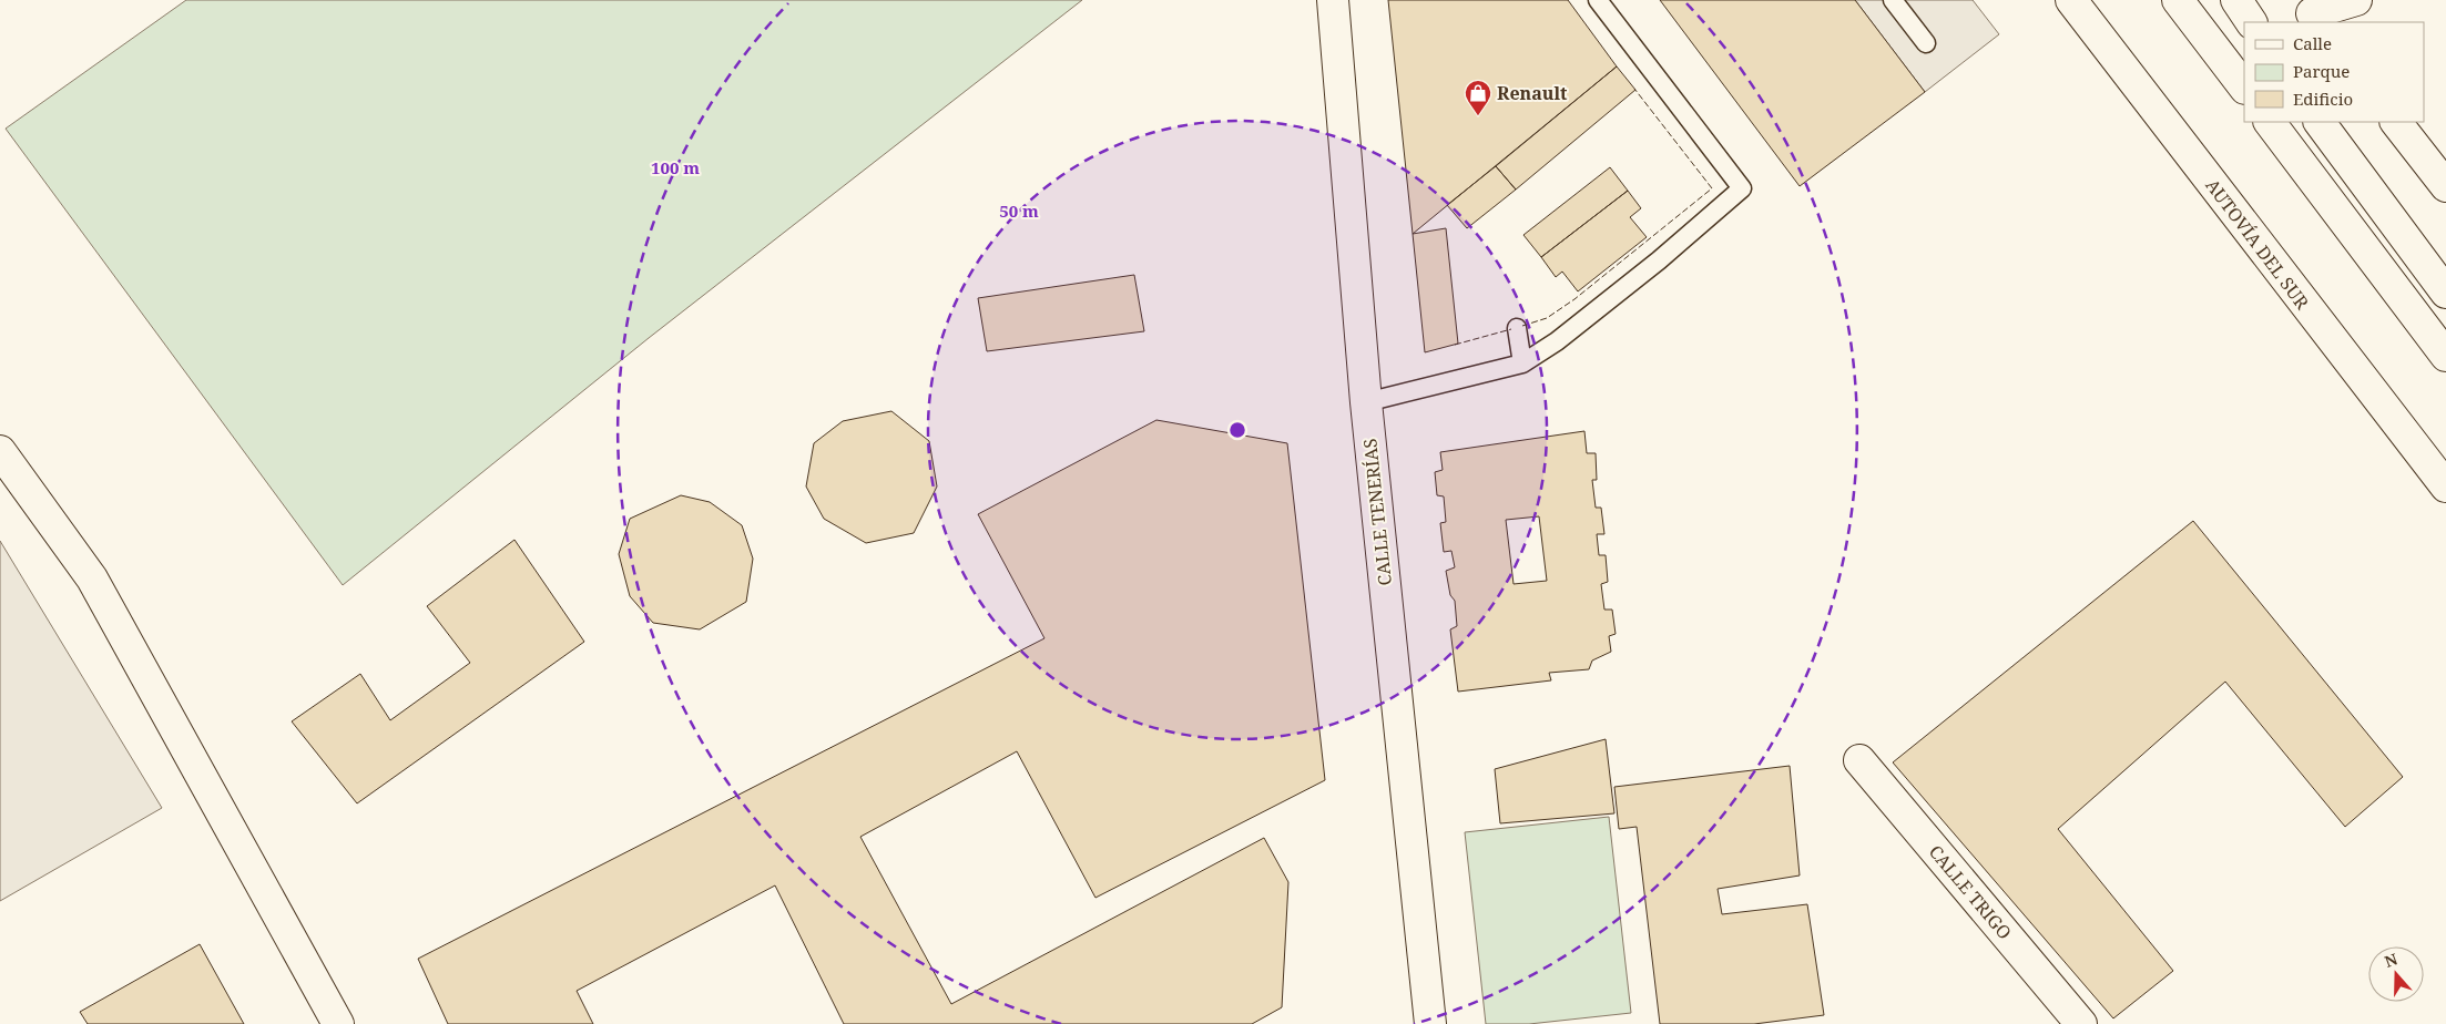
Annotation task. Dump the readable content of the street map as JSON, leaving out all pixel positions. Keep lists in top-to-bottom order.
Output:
{
  "streets": {
    "main road": ["AUTOVÍA DEL SUR", "CALLE TENERÍAS", "CALLE TRIGO"]
  },
  "places": {
    "shop": ["Renault"]
  },
  "legend": ["Calle", "Parque", "Edificio"],
  "north": "top",
  "rings": ["100 m", "50 m"]
}
